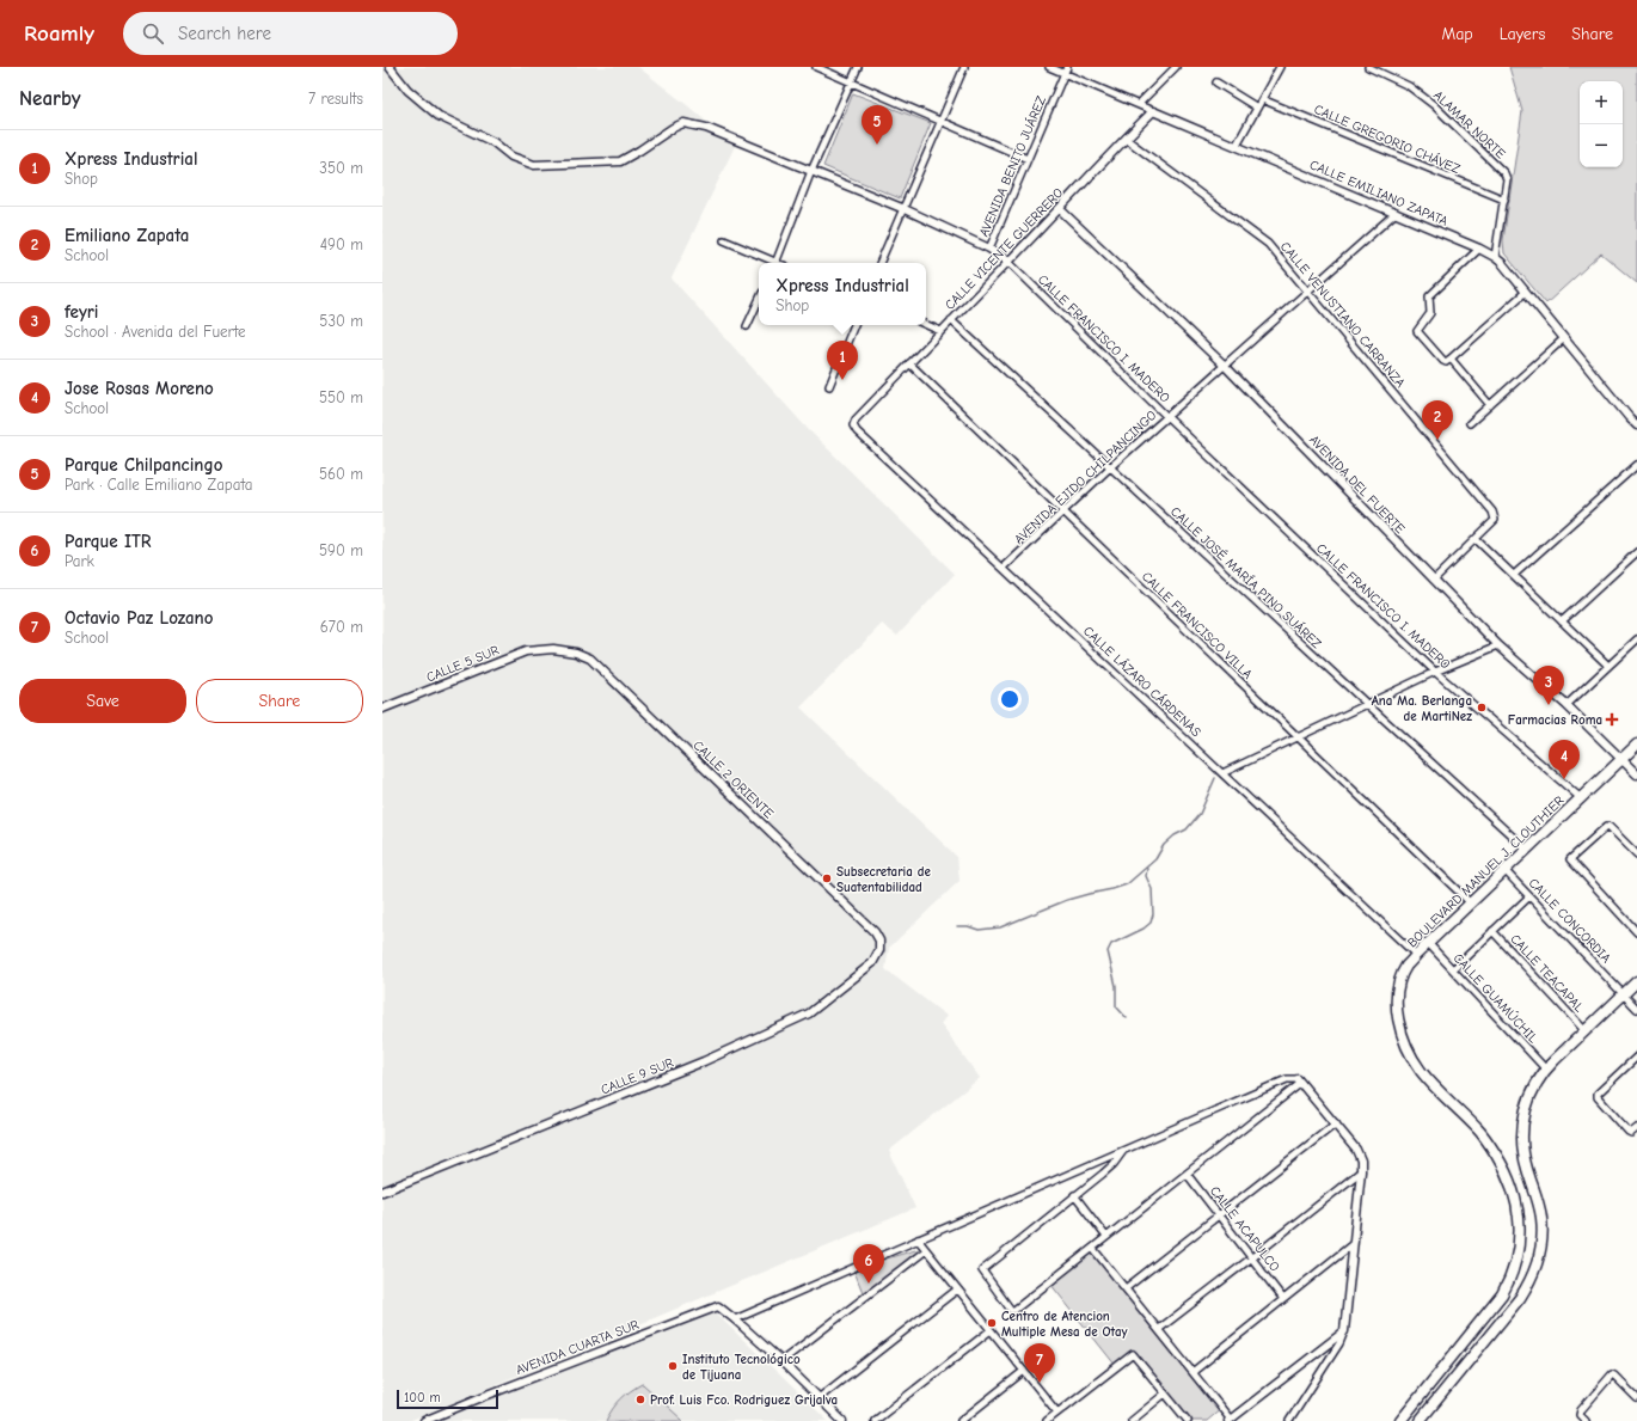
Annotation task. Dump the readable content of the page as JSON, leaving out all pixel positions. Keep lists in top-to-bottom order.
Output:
{
  "streets": {
    "main road": ["BOULEVARD MANUEL J. CLOUTHIER"],
    "street": [
      "ALAMAR NORTE",
      "CALLE GREGORIO CHÁVEZ",
      "AVENIDA BENITO JUÁREZ",
      "CALLE EMILIANO ZAPATA",
      "CALLE VICENTE GUERRERO",
      "CALLE VENUSTIANO CARRANZA",
      "CALLE FRANCISCO I. MADERO",
      "AVENIDA EJIDO CHILPANCINGO",
      "AVENIDA DEL FUERTE",
      "CALLE JOSÉ MARÍA PINO SUÁREZ",
      "CALLE FRANCISCO VILLA",
      "CALLE 5 SUR",
      "CALLE LÁZARO CÁRDENAS",
      "CALLE 2 ORIENTE",
      "CALLE CONCORDIA",
      "CALLE TEACAPAL",
      "CALLE GUAMÚCHIL",
      "CALLE 9 SUR",
      "CALLE ACAPULCO",
      "AVENIDA CUARTA SUR"
    ]
  },
  "crossings": [
    ["ALAMAR NORTE", "CALLE GREGORIO CHÁVEZ"],
    ["AVENIDA BENITO JUÁREZ", "CALLE EMILIANO ZAPATA"],
    ["AVENIDA BENITO JUÁREZ", "CALLE FRANCISCO I. MADERO"],
    ["CALLE EMILIANO ZAPATA", "CALLE VICENTE GUERRERO"],
    ["CALLE EMILIANO ZAPATA", "AVENIDA EJIDO CHILPANCINGO"],
    ["CALLE VICENTE GUERRERO", "CALLE VENUSTIANO CARRANZA"],
    ["CALLE VICENTE GUERRERO", "CALLE FRANCISCO I. MADERO"],
    ["CALLE VICENTE GUERRERO", "AVENIDA DEL FUERTE"],
    ["CALLE VICENTE GUERRERO", "CALLE JOSÉ MARÍA PINO SUÁREZ"],
    ["CALLE VICENTE GUERRERO", "CALLE FRANCISCO VILLA"],
    ["CALLE VICENTE GUERRERO", "CALLE LÁZARO CÁRDENAS"],
    ["CALLE VENUSTIANO CARRANZA", "AVENIDA EJIDO CHILPANCINGO"],
    ["CALLE FRANCISCO I. MADERO", "AVENIDA EJIDO CHILPANCINGO"],
    ["CALLE FRANCISCO I. MADERO", "BOULEVARD MANUEL J. CLOUTHIER"],
    ["AVENIDA EJIDO CHILPANCINGO", "AVENIDA DEL FUERTE"],
    ["AVENIDA EJIDO CHILPANCINGO", "CALLE JOSÉ MARÍA PINO SUÁREZ"],
    ["AVENIDA EJIDO CHILPANCINGO", "CALLE FRANCISCO VILLA"],
    ["AVENIDA EJIDO CHILPANCINGO", "CALLE LÁZARO CÁRDENAS"],
    ["AVENIDA DEL FUERTE", "BOULEVARD MANUEL J. CLOUTHIER"],
    ["CALLE JOSÉ MARÍA PINO SUÁREZ", "BOULEVARD MANUEL J. CLOUTHIER"],
    ["CALLE FRANCISCO VILLA", "BOULEVARD MANUEL J. CLOUTHIER"],
    ["CALLE 5 SUR", "CALLE 2 ORIENTE"],
    ["CALLE LÁZARO CÁRDENAS", "BOULEVARD MANUEL J. CLOUTHIER"],
    ["CALLE 2 ORIENTE", "CALLE 9 SUR"],
    ["BOULEVARD MANUEL J. CLOUTHIER", "CALLE CONCORDIA"],
    ["BOULEVARD MANUEL J. CLOUTHIER", "CALLE GUAMÚCHIL"]
  ],
  "places": {
    "other": [
      "Ana Ma. Berlanga de MartiNez",
      "Subsecretaria de Suatentabilidad",
      "Centro de Atencion Multiple Mesa de Otay",
      "Instituto Tecnológico de Tijuana",
      "Prof. Luis Fco. Rodriguez Grijalva"
    ],
    "health": ["Farmacias Roma"]
  },
  "scale_bar": "100 m",
  "page": {
    "header": "Roamly",
    "search": "Search here",
    "nav": ["Map", "Layers", "Share"],
    "heading": ["Nearby", "7 results"],
    "map_buttons": ["+", "−"],
    "pins": [
      "5",
      "1",
      "2",
      "3",
      "4",
      "6",
      "7"
    ],
    "list": [
      {
        "mark": "1",
        "name": "Xpress Industrial",
        "note": "Shop",
        "value": "350 m"
      },
      {
        "mark": "2",
        "name": "Emiliano Zapata",
        "note": "School",
        "value": "490 m"
      },
      {
        "mark": "3",
        "name": "feyri",
        "note": "School · Avenida del Fuerte",
        "value": "530 m"
      },
      {
        "mark": "4",
        "name": "Jose Rosas Moreno",
        "note": "School",
        "value": "550 m"
      },
      {
        "mark": "5",
        "name": "Parque Chilpancingo",
        "note": "Park · Calle Emiliano Zapata",
        "value": "560 m"
      },
      {
        "mark": "6",
        "name": "Parque ITR",
        "note": "Park",
        "value": "590 m"
      },
      {
        "mark": "7",
        "name": "Octavio Paz Lozano",
        "note": "School",
        "value": "670 m"
      }
    ],
    "popup": ["Xpress Industrial", "Shop"],
    "buttons": ["Save", "Share"],
    "scale": "100 m"
  }
}
